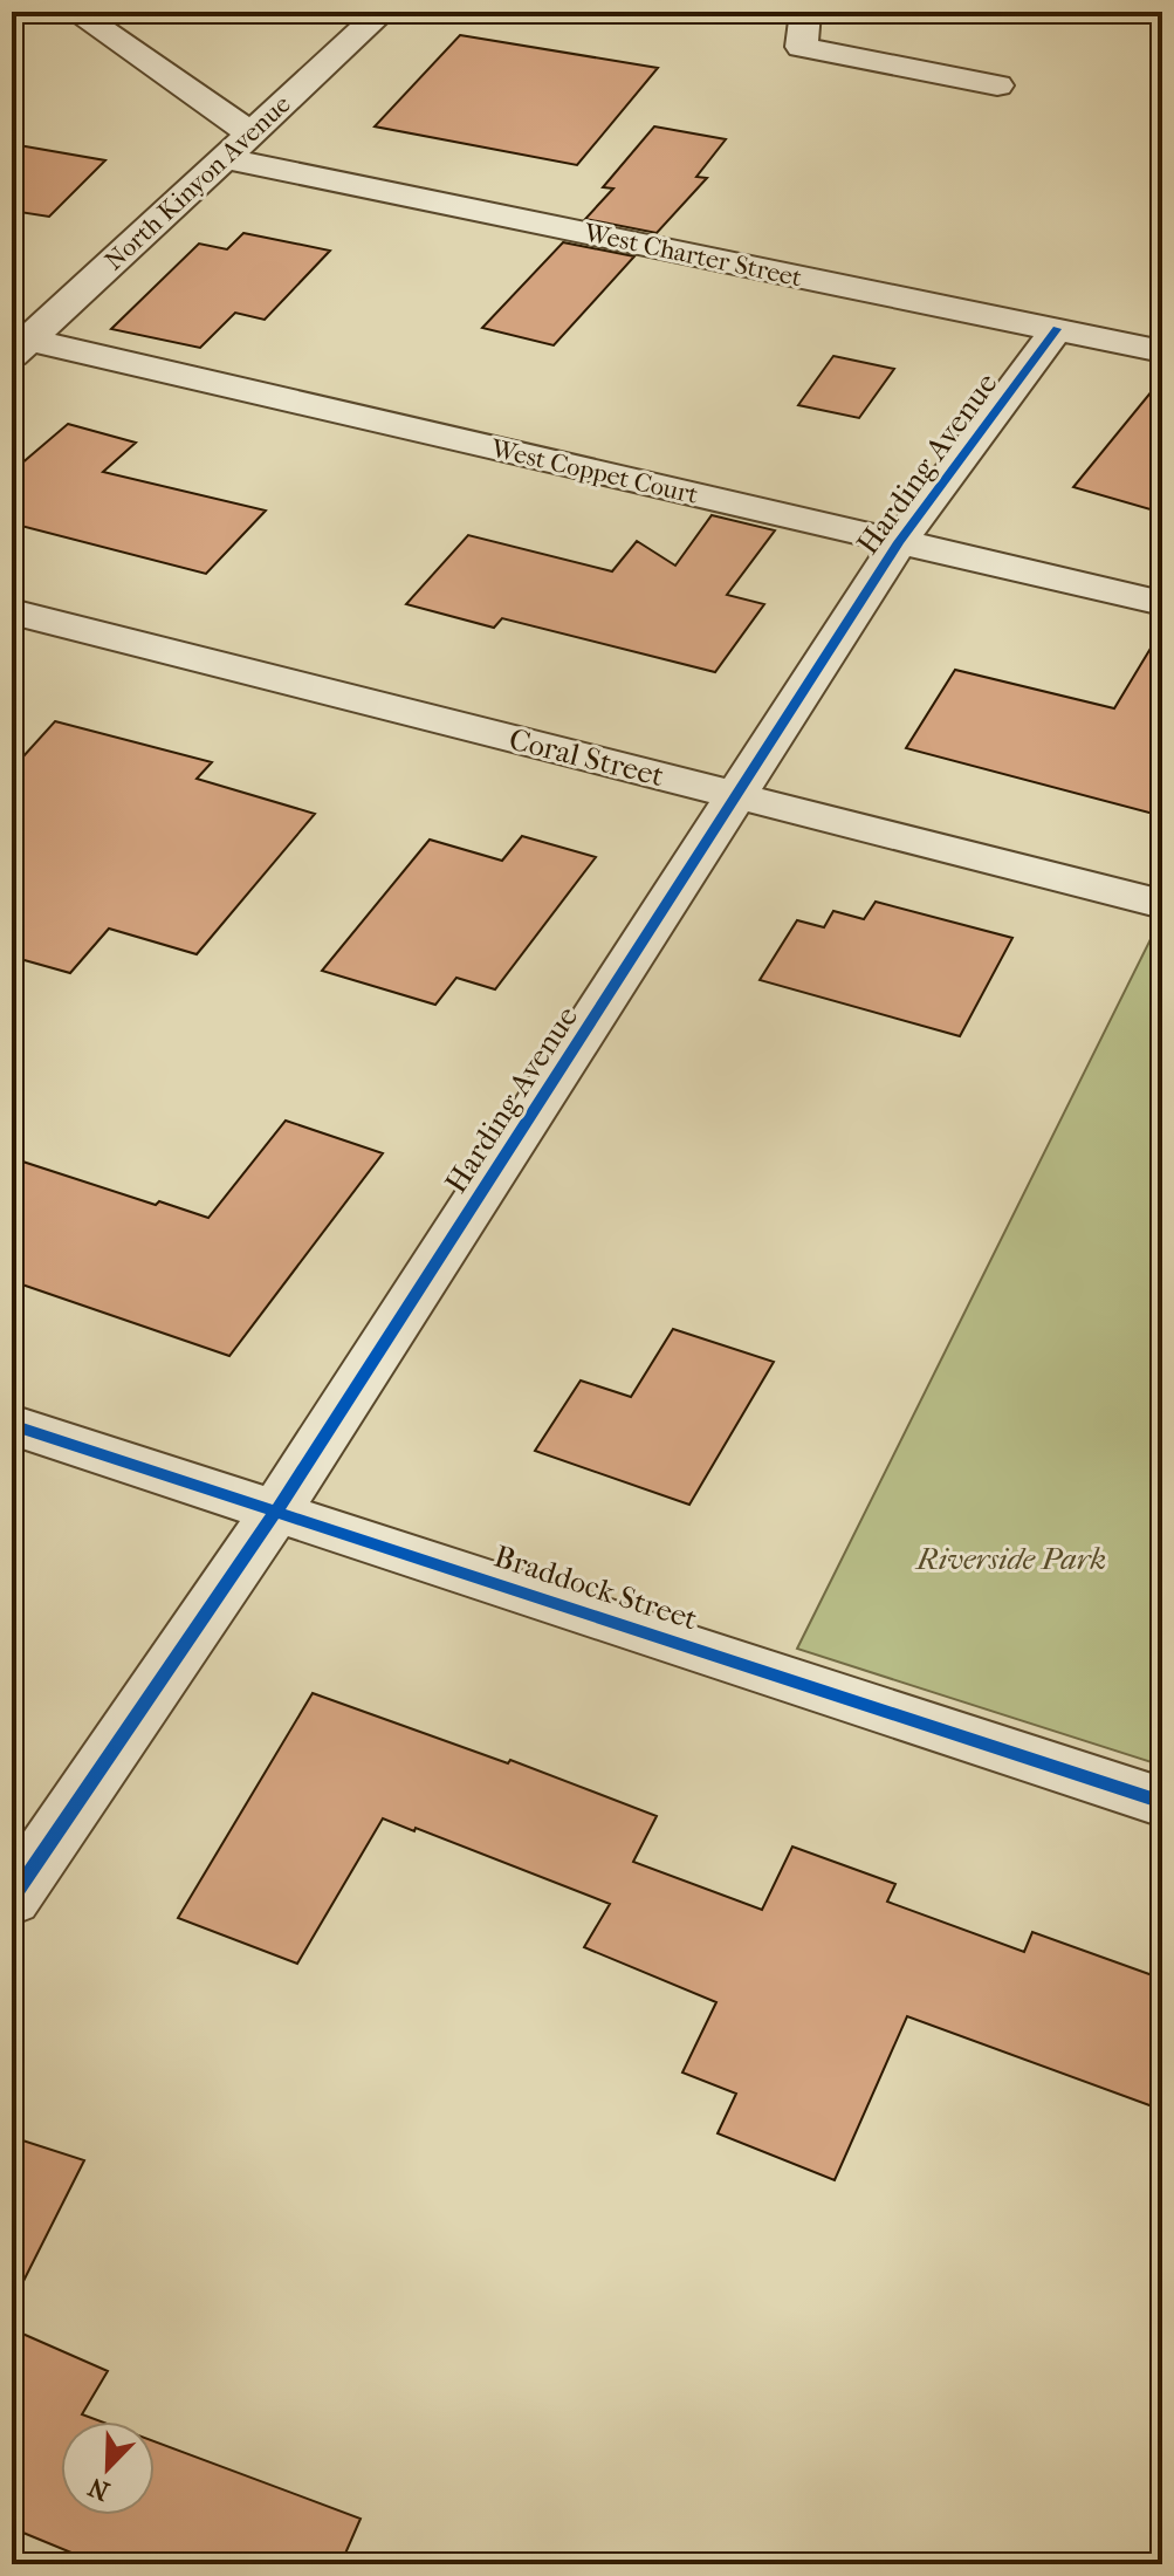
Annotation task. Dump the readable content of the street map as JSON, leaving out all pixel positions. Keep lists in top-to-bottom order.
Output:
{
  "streets": {
    "street": [
      "North Kinyon Avenue",
      "West Charter Street",
      "Harding Avenue",
      "West Coppet Court",
      "Coral Street",
      "Braddock Street"
    ]
  },
  "crossings": [
    ["North Kinyon Avenue", "West Charter Street"],
    ["North Kinyon Avenue", "West Coppet Court"],
    ["West Charter Street", "Harding Avenue"],
    ["Harding Avenue", "West Coppet Court"],
    ["Harding Avenue", "Coral Street"],
    ["Harding Avenue", "Braddock Street"]
  ],
  "parks": ["Riverside Park"],
  "north": "bottom left"
}
